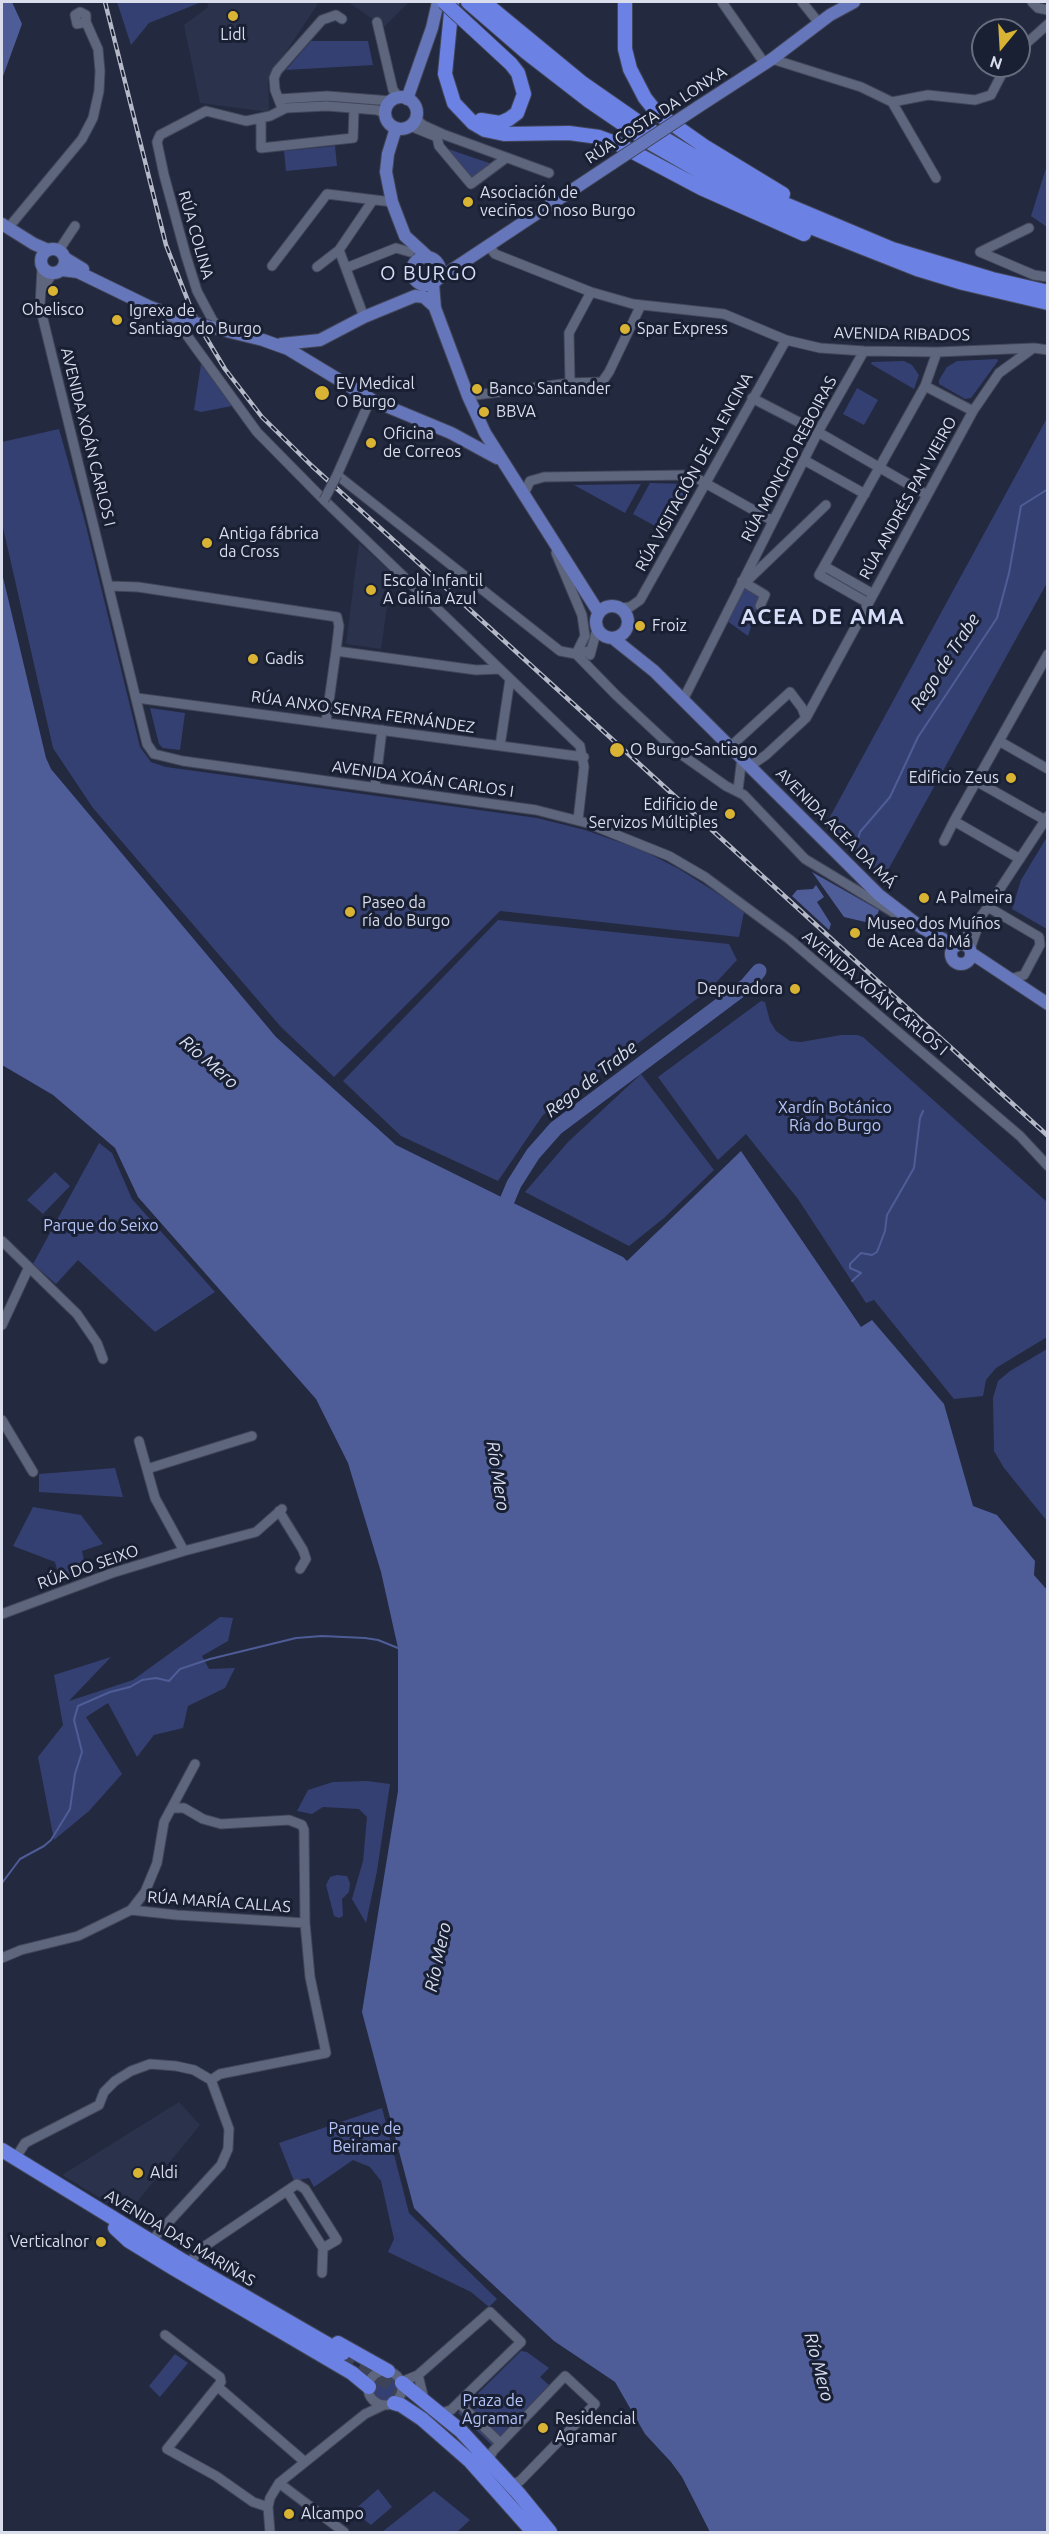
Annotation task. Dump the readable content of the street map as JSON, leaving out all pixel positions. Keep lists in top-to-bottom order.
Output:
{
  "streets": {
    "highway": ["AVENIDA DAS MARIÑAS"],
    "main road": ["RÚA COSTA DA LONXA", "AVENIDA ACEA DA MÁ"],
    "street": [
      "RÚA COLINA",
      "AVENIDA RIBADOS",
      "AVENIDA XOÁN CARLOS I",
      "RÚA MONCHO REBOIRAS",
      "RÚA VISITACIÓN DE LA ENCINA",
      "RÚA ANDRÉS PAN VIEIRO",
      "RÚA ANXO SENRA FERNÁNDEZ",
      "RÚA DO SEIXO",
      "RÚA MARÍA CALLAS"
    ]
  },
  "crossings": [
    ["RÚA COSTA DA LONXA", "AVENIDA RIBADOS"],
    ["AVENIDA RIBADOS", "RÚA MONCHO REBOIRAS"],
    ["AVENIDA RIBADOS", "RÚA VISITACIÓN DE LA ENCINA"],
    ["AVENIDA RIBADOS", "RÚA ANDRÉS PAN VIEIRO"],
    ["AVENIDA XOÁN CARLOS I", "RÚA ANXO SENRA FERNÁNDEZ"],
    ["RÚA MONCHO REBOIRAS", "AVENIDA ACEA DA MÁ"],
    ["RÚA ANDRÉS PAN VIEIRO", "AVENIDA ACEA DA MÁ"]
  ],
  "districts": ["O BURGO", "ACEA DE AMA"],
  "water": ["Rego de Trabe", "Río Mero"],
  "parks": [
    "Xardín Botánico Ría do Burgo",
    "Parque do Seixo",
    "Parque de Beiramar",
    "Praza de Agramar"
  ],
  "places": [
    "Lidl",
    "Asociación de veciños O noso Burgo",
    "Obelisco",
    "Igrexa de Santiago do Burgo",
    "Spar Express",
    "Banco Santander",
    "EV Medical O Burgo",
    "BBVA",
    "Oficina de Correos",
    "Antiga fábrica da Cross",
    "Escola Infantil A Galiña Azul",
    "Froiz",
    "Gadis",
    "O Burgo-Santiago",
    "Edificio Zeus",
    "Edificio de Servizos Múltiples",
    "A Palmeira",
    "Paseo da ría do Burgo",
    "Museo dos Muíños de Acea da Má",
    "Depuradora",
    "Aldi",
    "Verticalnor",
    "Residencial Agramar",
    "Alcampo"
  ],
  "north": "bottom"
}
